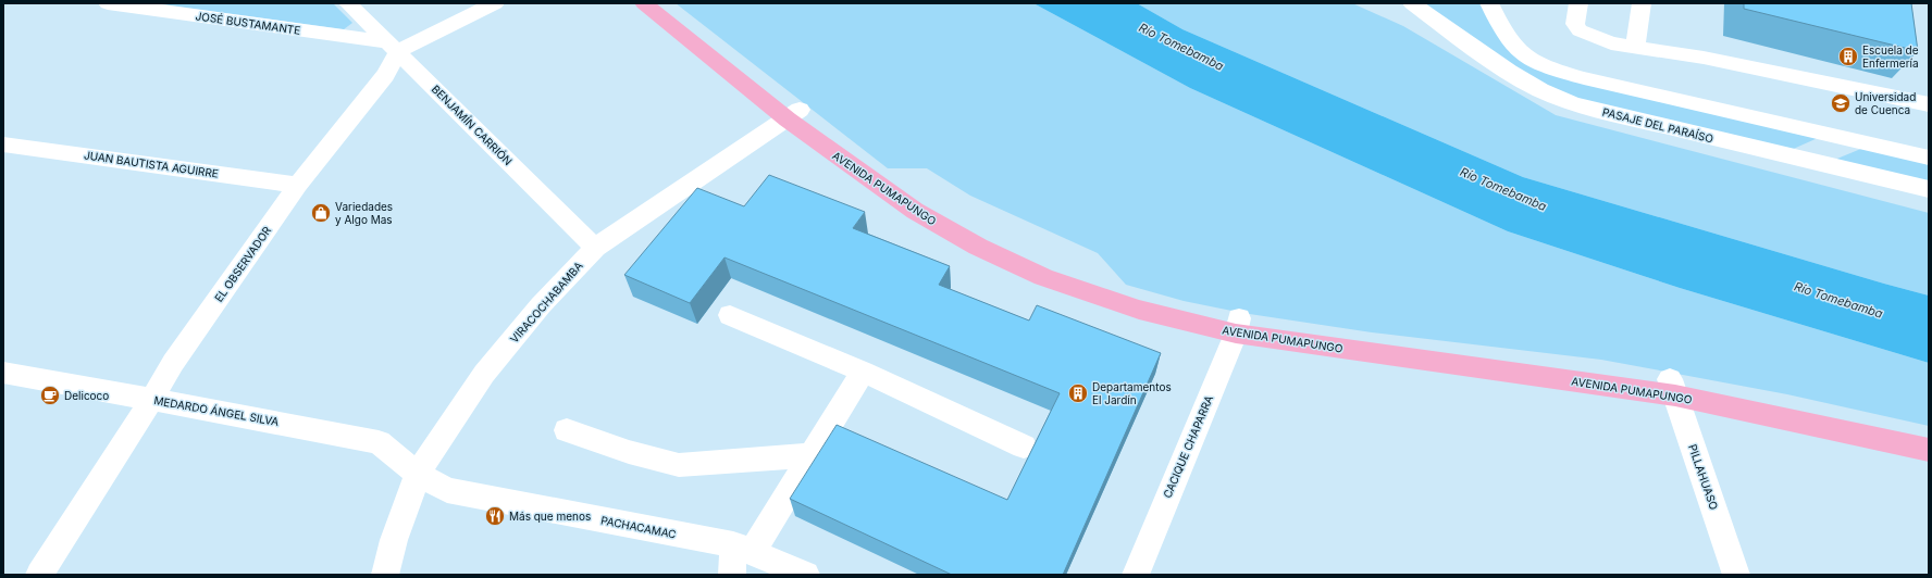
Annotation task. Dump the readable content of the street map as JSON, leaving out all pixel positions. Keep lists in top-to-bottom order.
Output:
{
  "streets": {
    "main road": ["AVENIDA PUMAPUNGO"],
    "street": [
      "JOSÉ BUSTAMANTE",
      "BENJAMÍN CARRIÓN",
      "PASAJE DEL PARAÍSO",
      "JUAN BAUTISTA AGUIRRE",
      "EL OBSERVADOR",
      "VIRACOCHABAMBA",
      "MEDARDO ÁNGEL SILVA",
      "CACIQUE CHAPARRA",
      "PILLAHUASO",
      "PACHACAMAC"
    ]
  },
  "crossings": [
    ["JOSÉ BUSTAMANTE", "BENJAMÍN CARRIÓN"],
    ["JOSÉ BUSTAMANTE", "EL OBSERVADOR"],
    ["BENJAMÍN CARRIÓN", "EL OBSERVADOR"],
    ["BENJAMÍN CARRIÓN", "VIRACOCHABAMBA"],
    ["JUAN BAUTISTA AGUIRRE", "EL OBSERVADOR"],
    ["AVENIDA PUMAPUNGO", "VIRACOCHABAMBA"],
    ["AVENIDA PUMAPUNGO", "CACIQUE CHAPARRA"],
    ["AVENIDA PUMAPUNGO", "PILLAHUASO"],
    ["EL OBSERVADOR", "MEDARDO ÁNGEL SILVA"],
    ["VIRACOCHABAMBA", "MEDARDO ÁNGEL SILVA"],
    ["VIRACOCHABAMBA", "PACHACAMAC"],
    ["MEDARDO ÁNGEL SILVA", "PACHACAMAC"]
  ],
  "water": ["Río Tomebamba"],
  "places": {
    "building": ["Escuela de Enfermería", "Departamentos El Jardín"],
    "school or university": ["Universidad de Cuenca"],
    "shop": ["Variedades y Algo Mas"],
    "cafe": ["Delicoco"],
    "restaurant": ["Más que menos"]
  }
}
